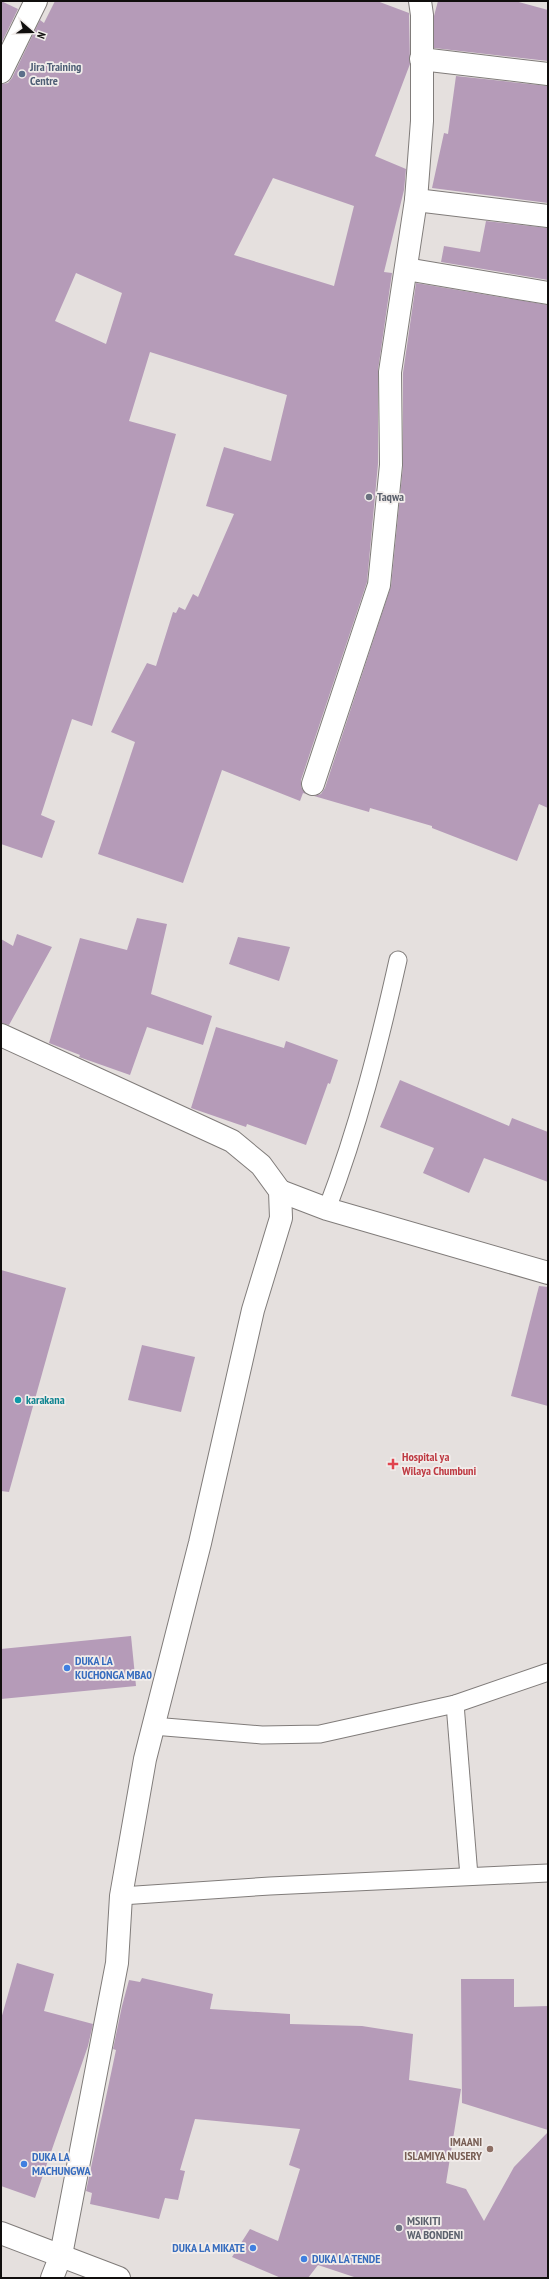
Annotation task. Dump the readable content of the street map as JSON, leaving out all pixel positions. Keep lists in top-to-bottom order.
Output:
{
  "places": {
    "other": [
      "Jira Training Centre",
      "Taqwa",
      "karakana",
      "DUKA LA KUCHONGA MBA0",
      "IMAANI ISLAMIYA NUSERY",
      "DUKA LA MACHUNGWA",
      "MSIKITI WA BONDENI",
      "DUKA LA MIKATE",
      "DUKA LA TENDE"
    ],
    "health": ["Hospital ya Wilaya Chumbuni"]
  },
  "north": "right"
}
